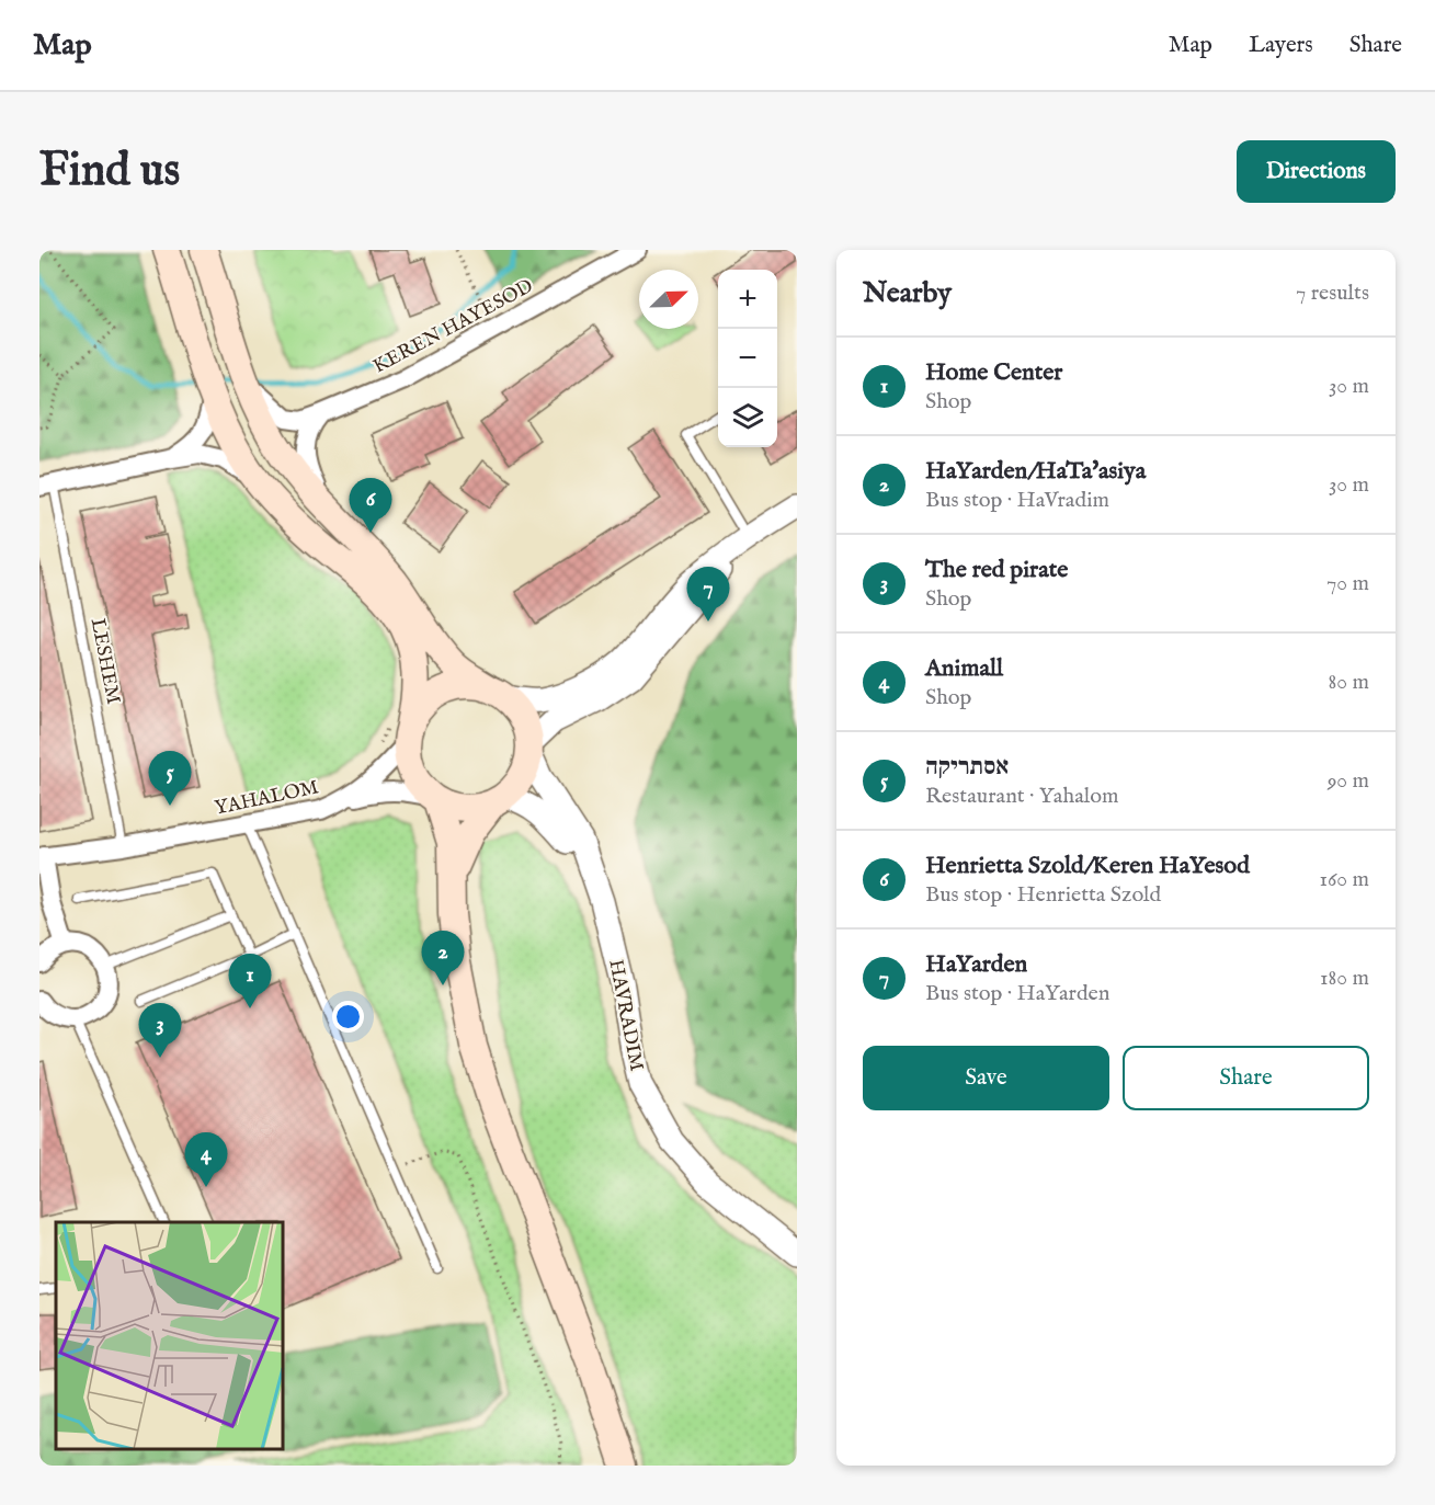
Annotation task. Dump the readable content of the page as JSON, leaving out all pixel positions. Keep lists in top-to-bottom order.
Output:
{
  "streets": {
    "street": ["KEREN HAYESOD", "YAHALOM", "HAVRADIM"],
    "lane": ["LESHEM"]
  },
  "crossings": [
    ["LESHEM", "YAHALOM"],
    ["YAHALOM", "HAVRADIM"]
  ],
  "north": "top right",
  "page": {
    "header": "Map",
    "nav": ["Map", "Layers", "Share"],
    "buttons": [
      "Directions",
      ["Save", "Share"]
    ],
    "title": "Find us",
    "heading": ["Nearby", "7 results"],
    "map_buttons": ["+", "−"],
    "list": [
      {
        "mark": "1",
        "name": "Home Center",
        "note": "Shop",
        "value": "30 m"
      },
      {
        "mark": "2",
        "name": "HaYarden/HaTa'asiya",
        "note": "Bus stop · HaVradim",
        "value": "30 m"
      },
      {
        "mark": "3",
        "name": "The red pirate",
        "note": "Shop",
        "value": "70 m"
      },
      {
        "mark": "4",
        "name": "Animall",
        "note": "Shop",
        "value": "80 m"
      },
      {
        "mark": "5",
        "name": "אסתריקה",
        "note": "Restaurant · Yahalom",
        "value": "90 m"
      },
      {
        "mark": "6",
        "name": "Henrietta Szold/Keren HaYesod",
        "note": "Bus stop · Henrietta Szold",
        "value": "160 m"
      },
      {
        "mark": "7",
        "name": "HaYarden",
        "note": "Bus stop · HaYarden",
        "value": "180 m"
      }
    ],
    "pins": [
      "6",
      "7",
      "5",
      "2",
      "1",
      "3",
      "4"
    ]
  }
}
